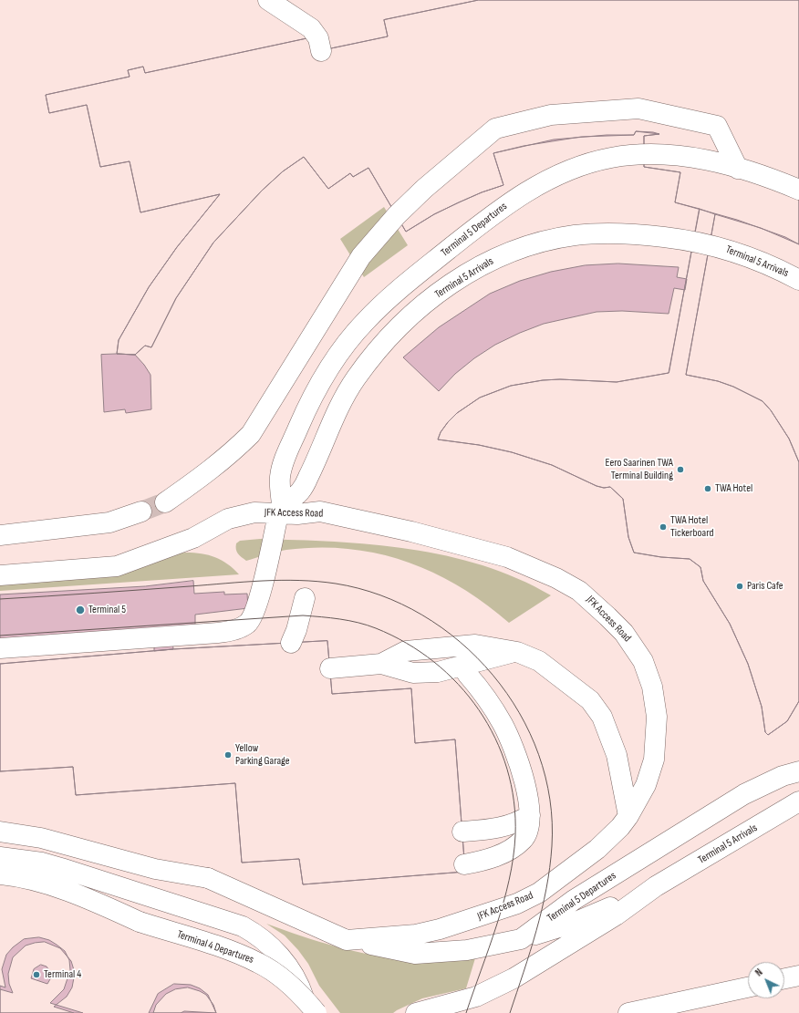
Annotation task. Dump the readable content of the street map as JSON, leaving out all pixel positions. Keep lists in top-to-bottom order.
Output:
{
  "streets": {
    "main road": [
      "Terminal 5 Departures",
      "Terminal 5 Arrivals",
      "JFK Access Road",
      "Terminal 4 Departures"
    ]
  },
  "crossings": [
    ["Terminal 5 Departures", "Terminal 5 Arrivals"],
    ["Terminal 5 Departures", "JFK Access Road"],
    ["Terminal 5 Arrivals", "JFK Access Road"]
  ],
  "places": [
    "Eero Saarinen TWA Terminal Building",
    "TWA Hotel",
    "TWA Hotel Tickerboard",
    "Paris Cafe",
    "Terminal 5",
    "Yellow Parking Garage",
    "Terminal 4"
  ],
  "north": "top left"
}
